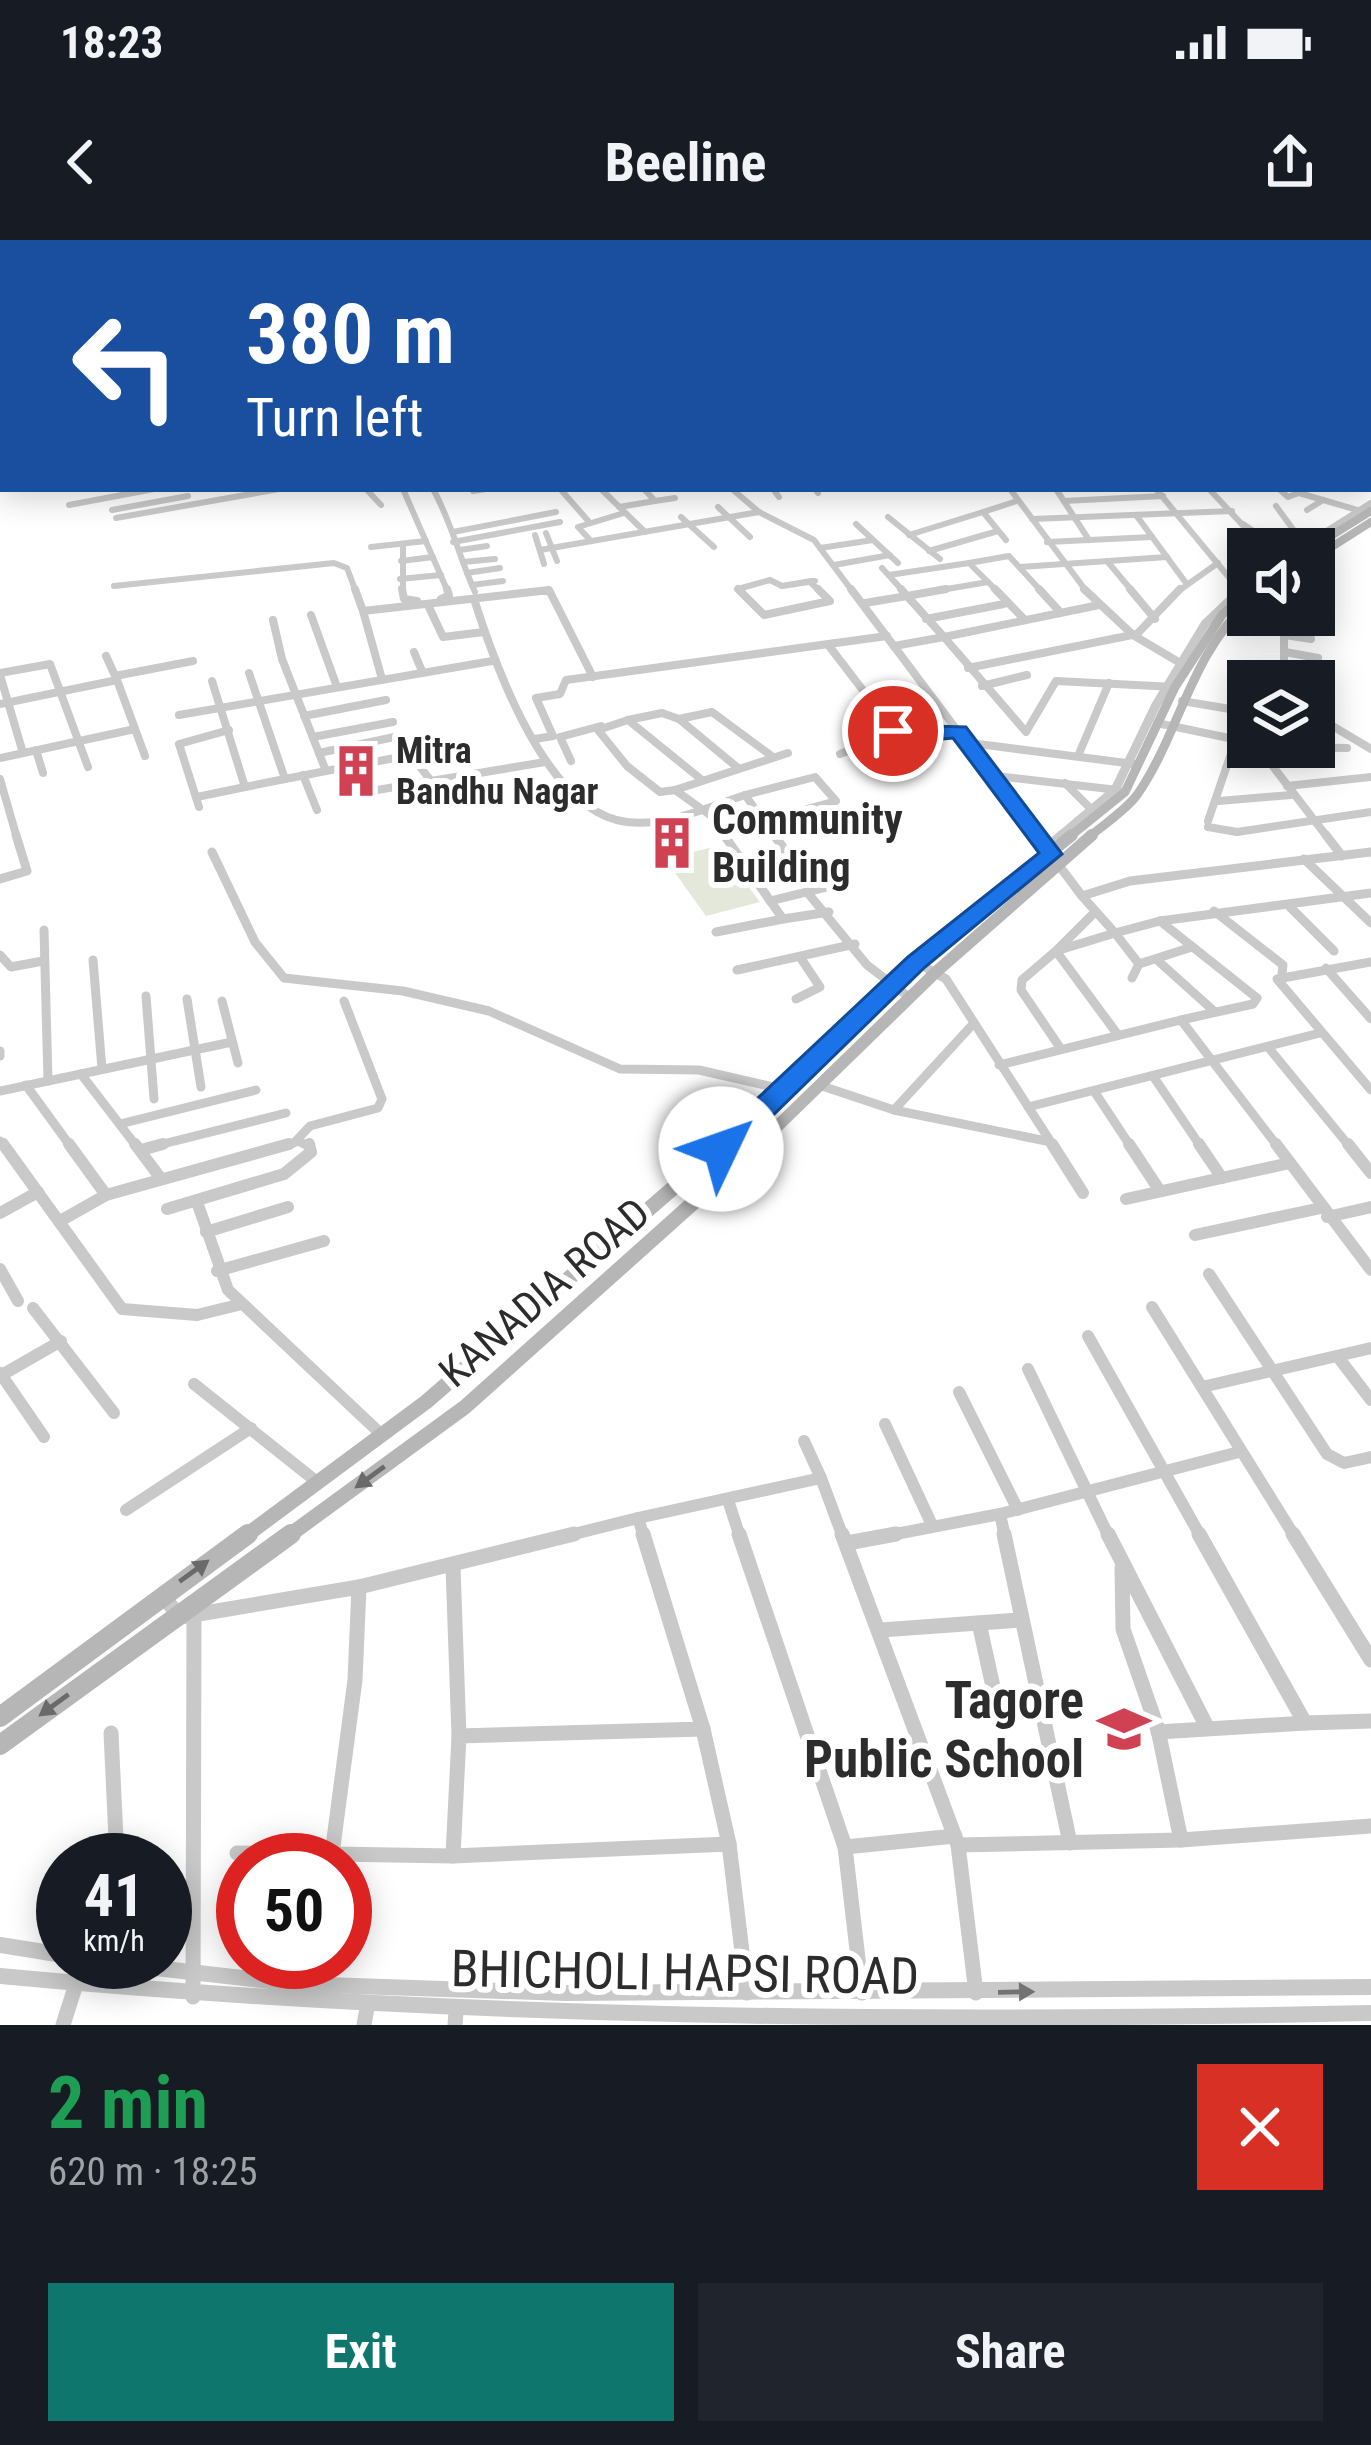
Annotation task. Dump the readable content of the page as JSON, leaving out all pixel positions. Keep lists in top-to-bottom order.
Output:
{
  "streets": {
    "main road": ["KANADIA ROAD"],
    "street": ["BHICHOLI HAPSI ROAD"]
  },
  "places": {
    "building": ["Mitra Bandhu Nagar", "Community Building"],
    "school or university": ["Tagore Public School"]
  },
  "page": {
    "status": "18:23",
    "header": "Beeline",
    "turn": ["380 m", "Turn left"],
    "speed": "41 km/h",
    "limit": "50",
    "heading": ["2 min", "620 m · 18:25"],
    "buttons": ["Exit", "Share"]
  }
}
